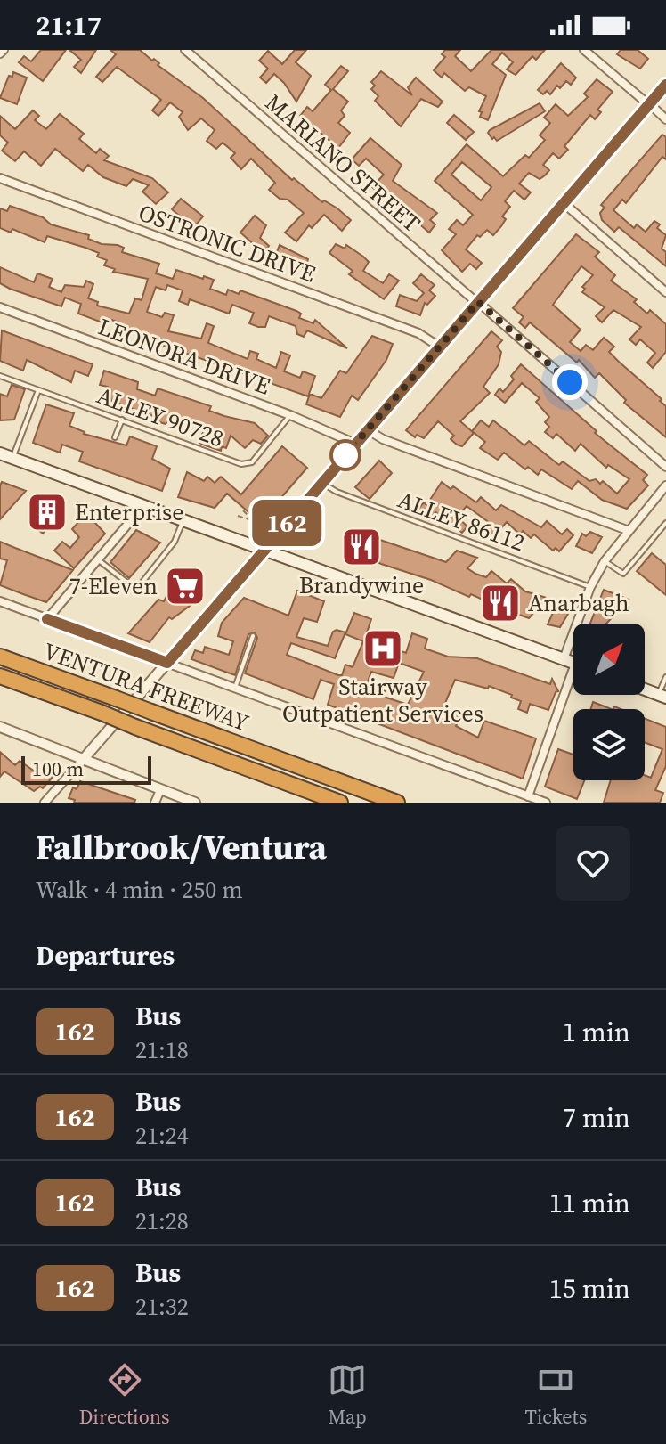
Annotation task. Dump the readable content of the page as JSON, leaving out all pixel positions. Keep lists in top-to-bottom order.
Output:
{
  "streets": {
    "highway": ["VENTURA FREEWAY"],
    "street": ["MARIANO STREET", "OSTRONIC DRIVE", "LEONORA DRIVE"],
    "lane": ["ALLEY 90728", "ALLEY 86112"]
  },
  "crossings": [
    ["LEONORA DRIVE", "ALLEY 90728"]
  ],
  "places": {
    "building": ["Enterprise"],
    "restaurant": ["Brandywine", "Anarbagh"],
    "supermarket": ["7-Eleven"],
    "hospital": ["Stairway Outpatient Services"]
  },
  "lines": ["bus line 162"],
  "scale_bar": "100 m",
  "north": "top right",
  "page": {
    "status": "21:17",
    "on_map": "162",
    "scale": "100 m",
    "heading": [
      ["Fallbrook/Ventura", "Walk · 4 min · 250 m"],
      "Departures"
    ],
    "list": [
      {
        "mark": "162",
        "name": "Bus",
        "note": "21:18",
        "value": "1 min"
      },
      {
        "mark": "162",
        "name": "Bus",
        "note": "21:24",
        "value": "7 min"
      },
      {
        "mark": "162",
        "name": "Bus",
        "note": "21:28",
        "value": "11 min"
      },
      {
        "mark": "162",
        "name": "Bus",
        "note": "21:32",
        "value": "15 min"
      }
    ],
    "tabs": ["Directions", "Map", "Tickets"]
  }
}
